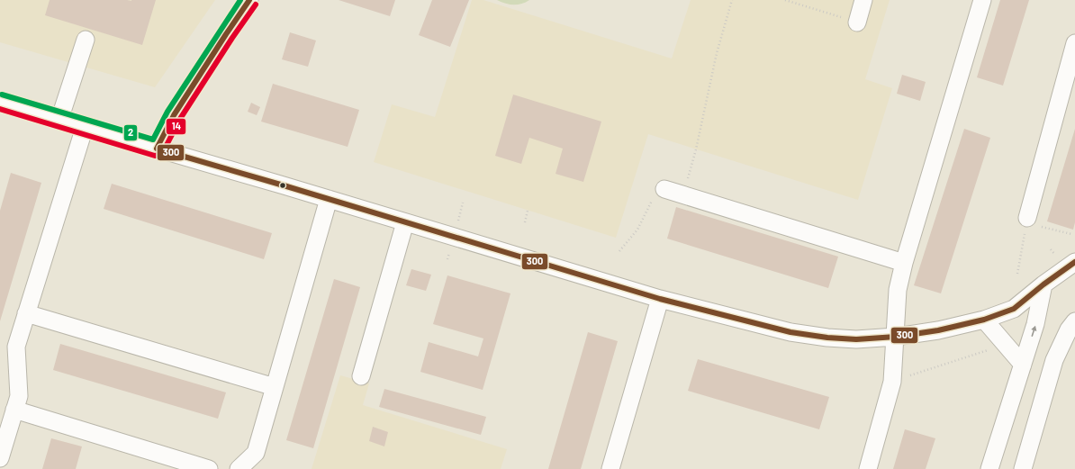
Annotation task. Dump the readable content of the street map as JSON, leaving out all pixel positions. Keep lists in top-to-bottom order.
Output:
{
  "lines": ["transit line 300", "transit line 2", "transit line 14"]
}
